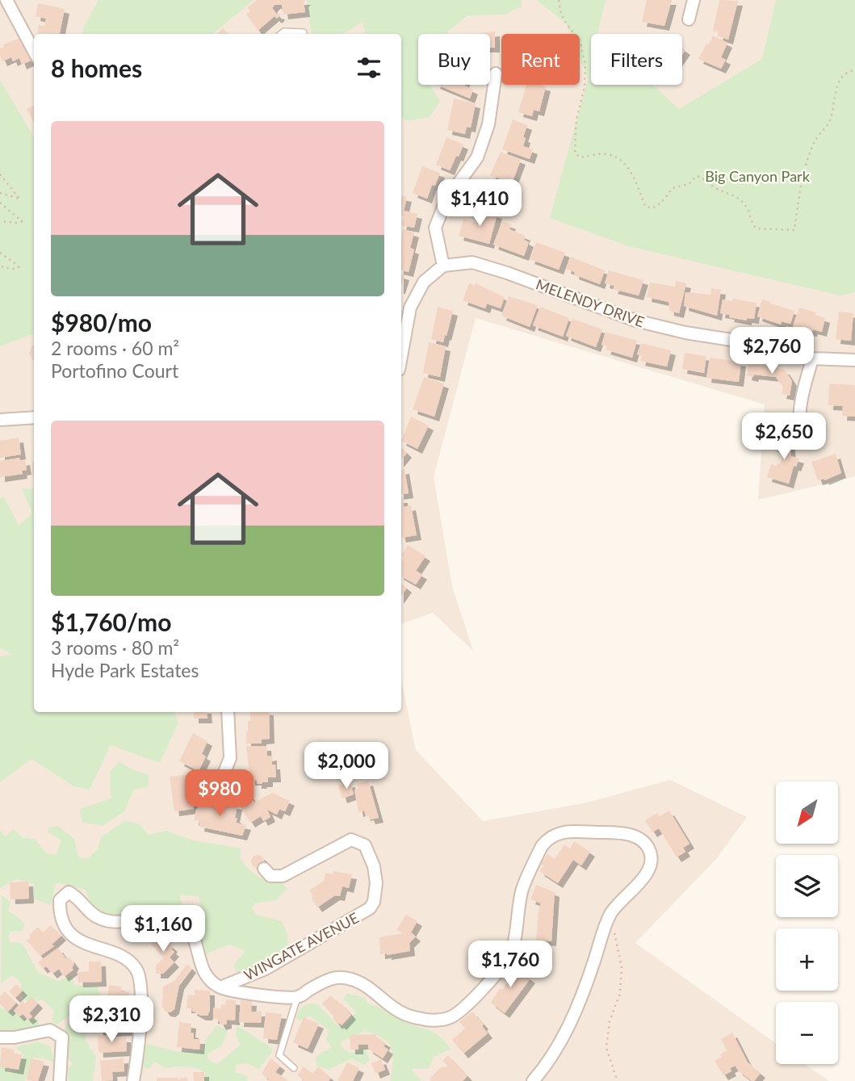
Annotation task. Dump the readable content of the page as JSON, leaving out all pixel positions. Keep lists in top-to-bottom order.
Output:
{
  "streets": {
    "street": ["MELENDY DRIVE", "WINGATE AVENUE"]
  },
  "parks": ["Big Canyon Park"],
  "north": "bottom left",
  "page": {
    "chip": ["Buy", "Rent", "Filters"],
    "heading": "8 homes",
    "list": [
      {
        "name": "$980/mo",
        "note": "2 rooms · 60 m² · Portofino Court"
      },
      {
        "name": "$1,760/mo",
        "note": "3 rooms · 80 m² · Hyde Park Estates"
      }
    ],
    "price": [
      "$1,410",
      "$2,760",
      "$2,650",
      "$2,000",
      "$980",
      "$1,160",
      "$1,760",
      "$2,310"
    ],
    "map_buttons": ["+", "−"]
  }
}
